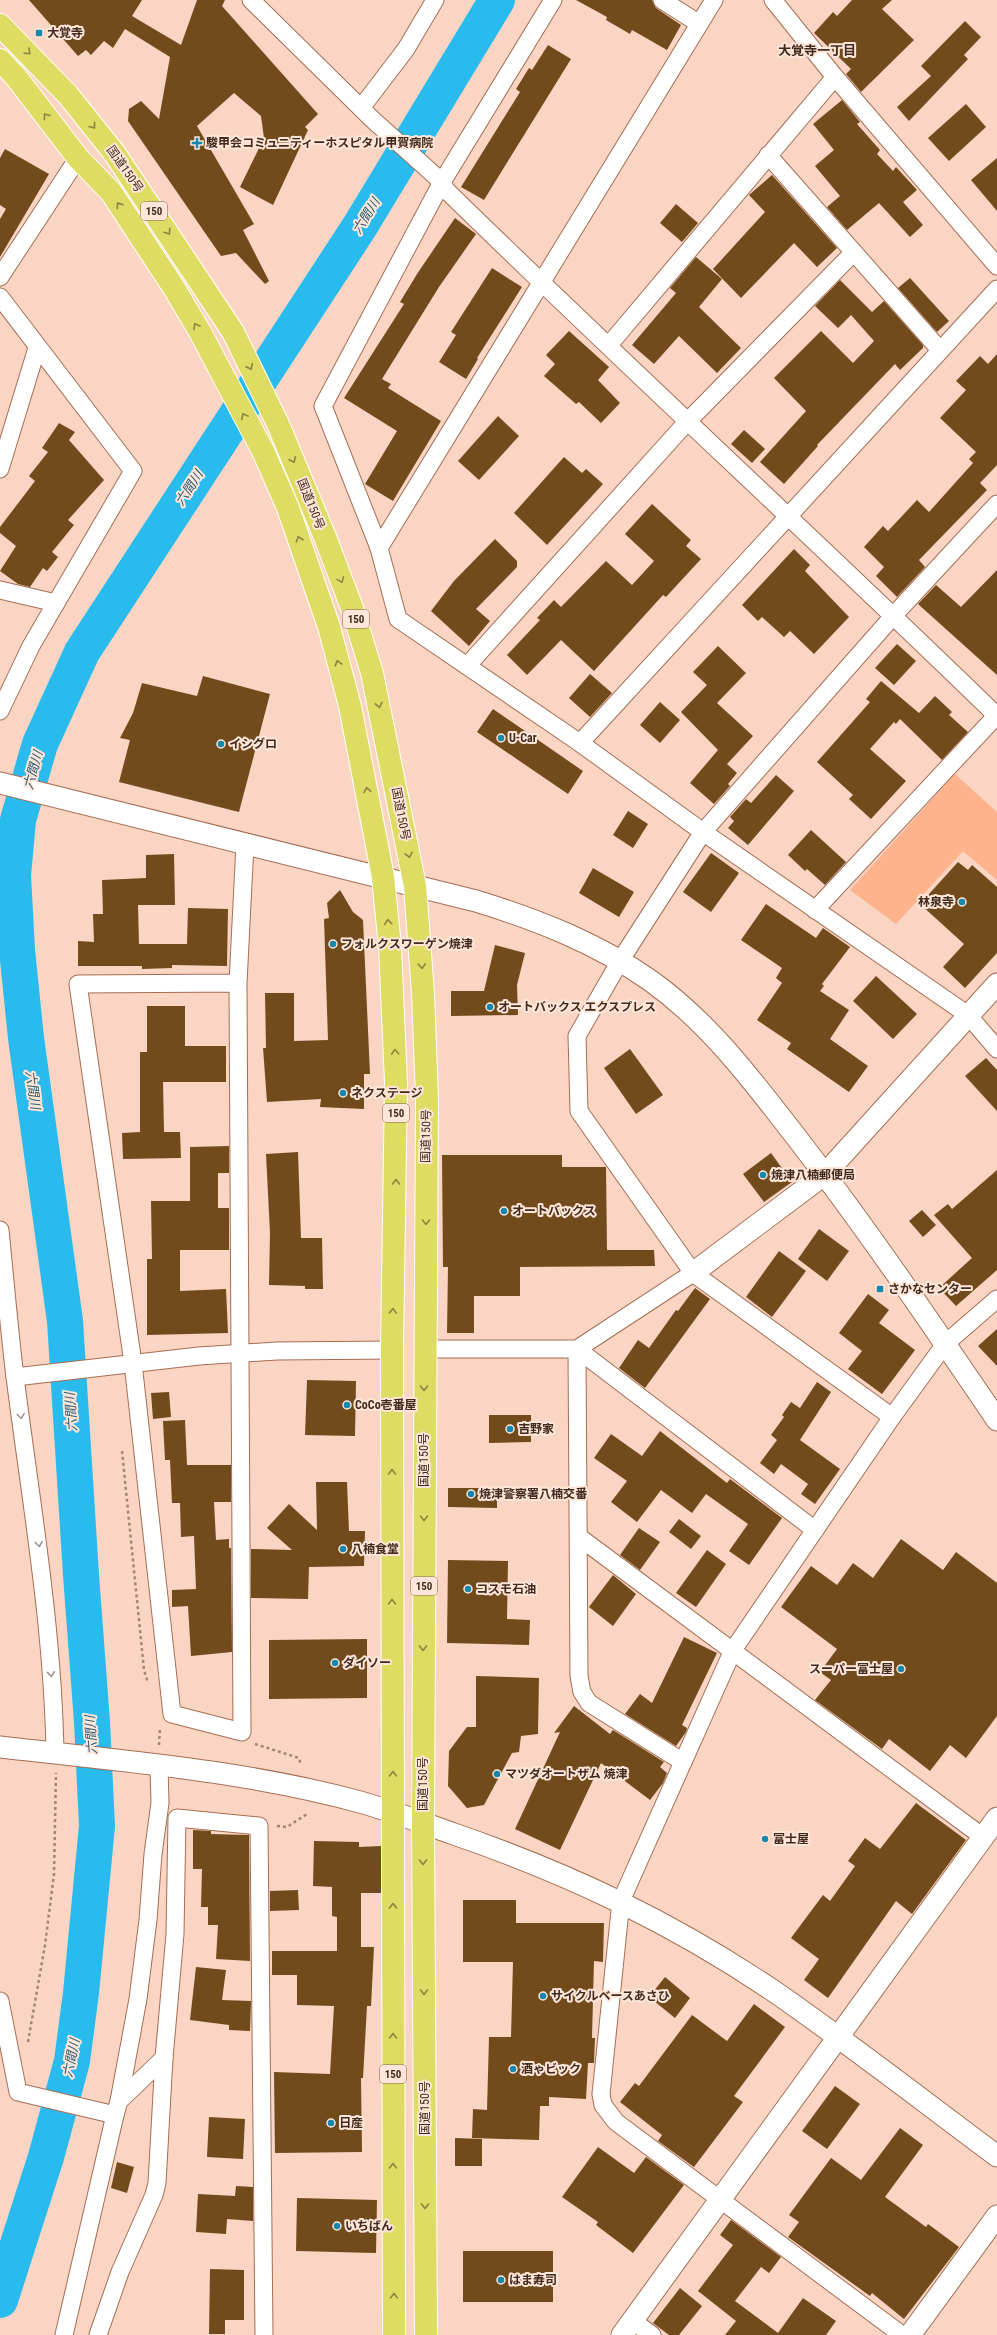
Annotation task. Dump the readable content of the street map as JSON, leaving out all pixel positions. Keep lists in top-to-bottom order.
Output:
{
  "streets": {
    "highway": ["国道150号", "150"]
  },
  "districts": ["大覚寺一丁目"],
  "water": ["六間川"],
  "places": {
    "transit": ["大覚寺", "さかなセンター"],
    "health": ["駿甲会コミュニティーホスピタル甲賀病院"],
    "other": [
      "U-Car",
      "イシグロ",
      "林泉寺",
      "フォルクスワーゲン焼津",
      "オートバックス エクスプレス",
      "ネクステージ",
      "焼津八楠郵便局",
      "オートバックス",
      "CoCo壱番屋",
      "吉野家",
      "焼津警察署八楠交番",
      "八楠食堂",
      "コスモ石油",
      "ダイソー",
      "スーパー富士屋",
      "マツダオートザム 焼津",
      "富士屋",
      "サイクルベースあさひ",
      "酒ゃビック",
      "日産",
      "いちばん",
      "はま寿司"
    ]
  }
}
